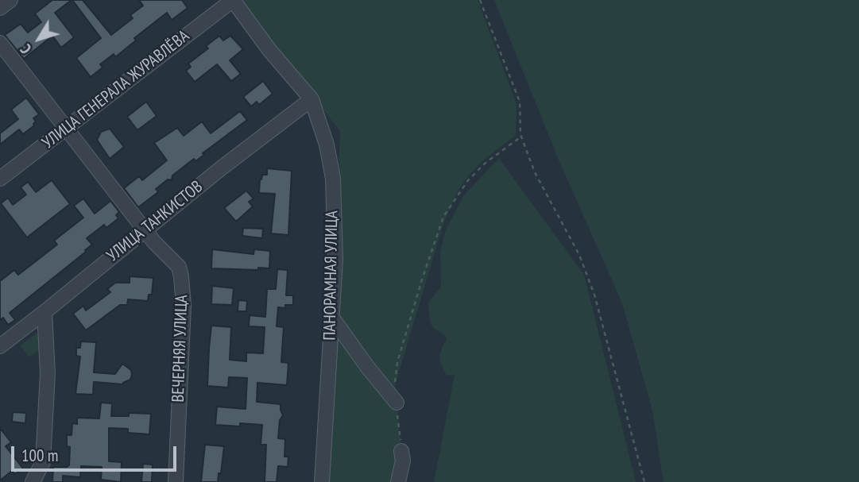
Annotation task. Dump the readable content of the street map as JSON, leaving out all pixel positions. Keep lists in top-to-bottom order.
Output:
{
  "streets": {
    "street": [
      "УЛИЦА ГЕНЕРАЛА ЖУРАВЛЁВА",
      "УЛИЦА ТАНКИСТОВ",
      "ПАНОРАМНАЯ УЛИЦА",
      "ВЕЧЕРНЯЯ УЛИЦА"
    ]
  },
  "crossings": [
    ["УЛИЦА ГЕНЕРАЛА ЖУРАВЛЁВА", "ПАНОРАМНАЯ УЛИЦА"],
    ["УЛИЦА ГЕНЕРАЛА ЖУРАВЛЁВА", "ВЕЧЕРНЯЯ УЛИЦА"],
    ["УЛИЦА ТАНКИСТОВ", "ПАНОРАМНАЯ УЛИЦА"],
    ["УЛИЦА ТАНКИСТОВ", "ВЕЧЕРНЯЯ УЛИЦА"]
  ],
  "scale_bar": "100 m",
  "north": "bottom left"
}
